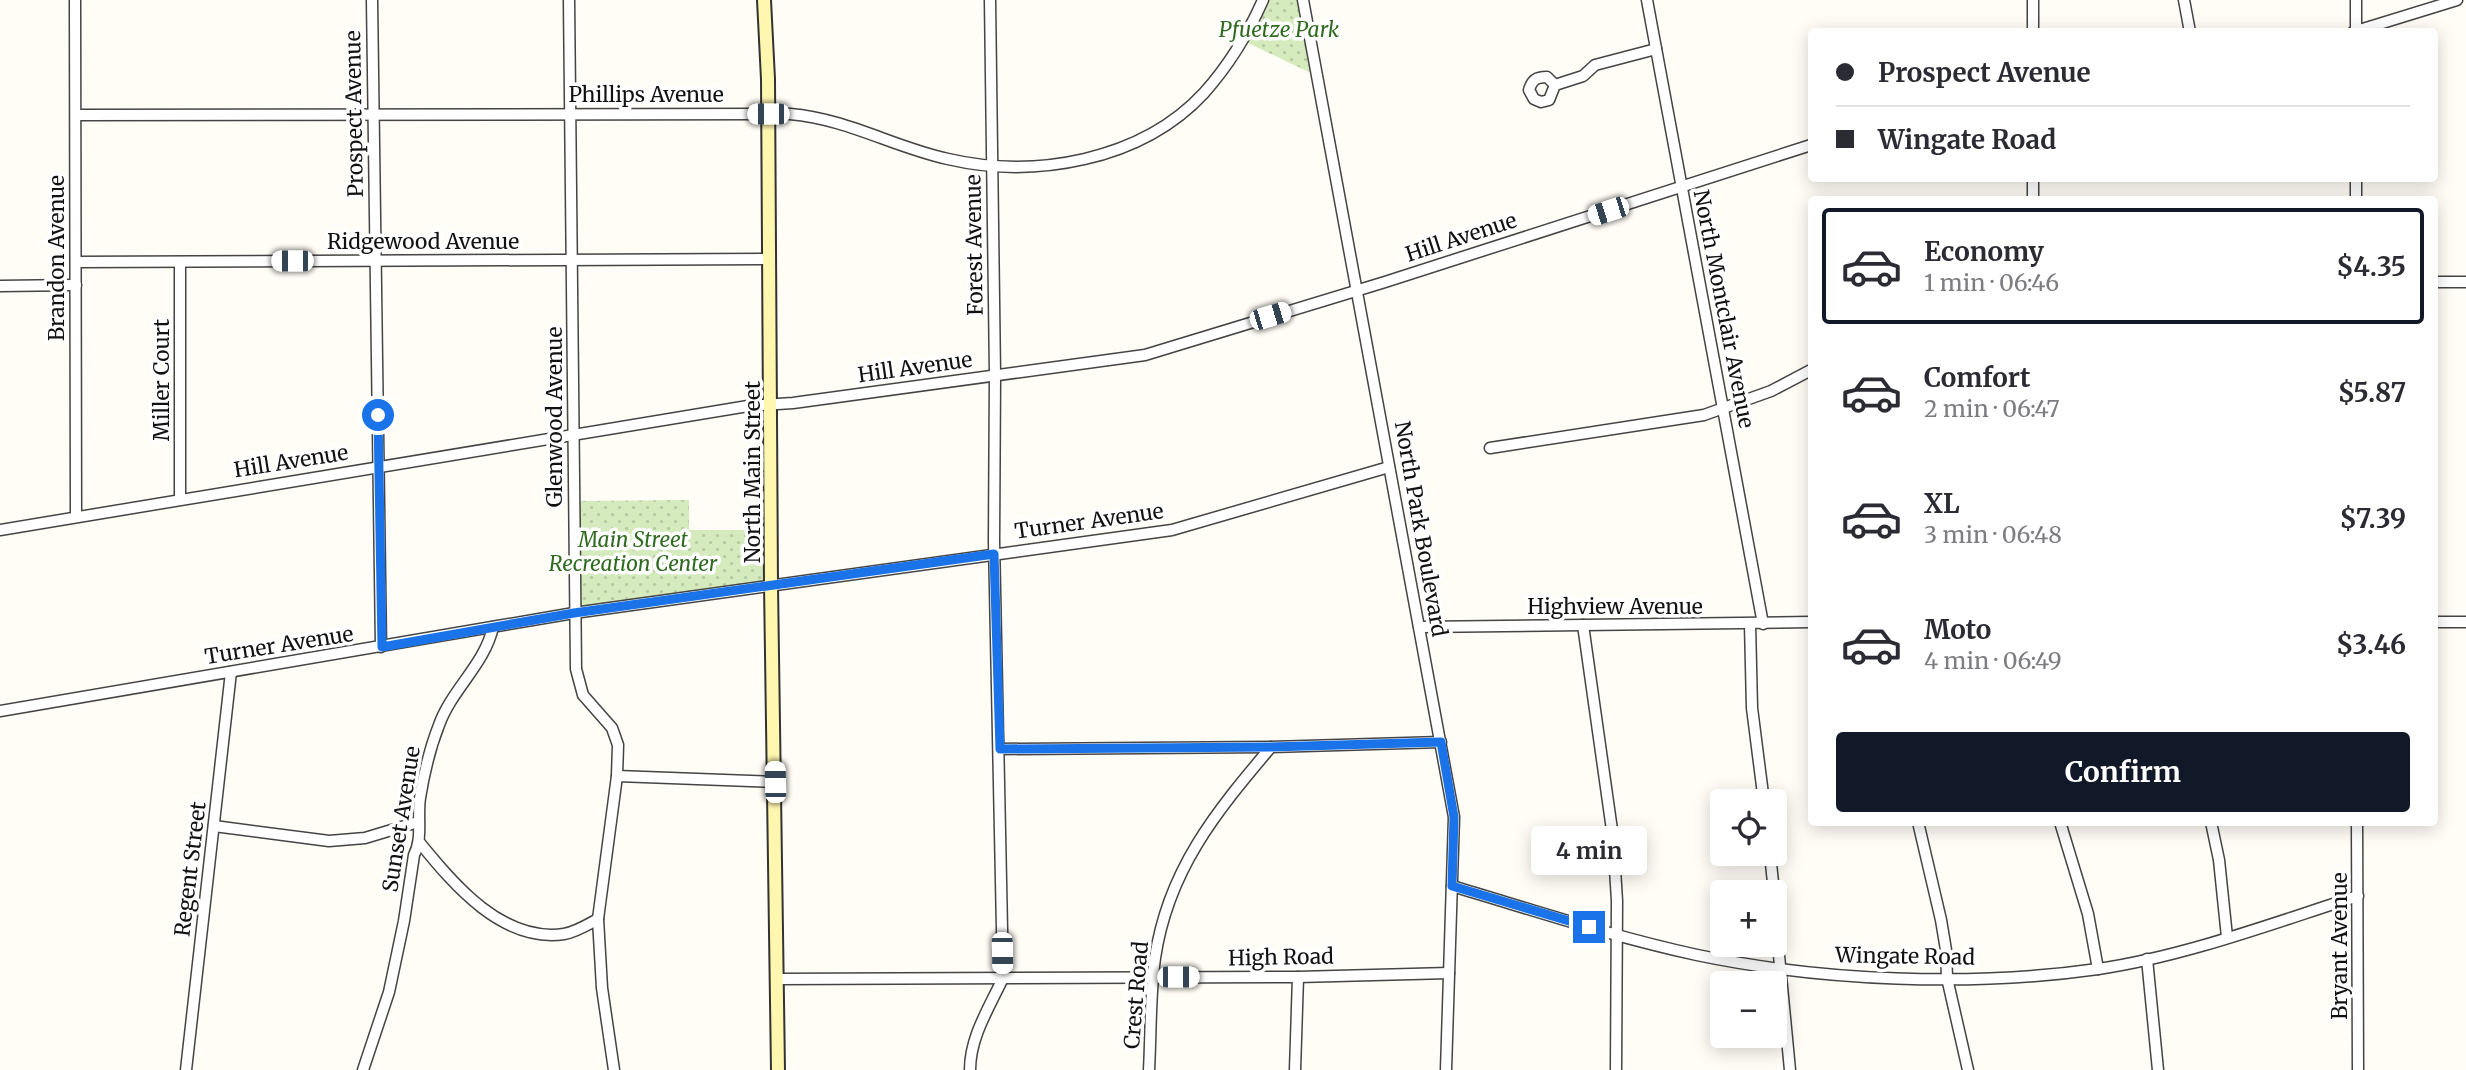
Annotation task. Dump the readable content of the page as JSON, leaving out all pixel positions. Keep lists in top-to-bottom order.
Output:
{
  "streets": {
    "street": [
      "Phillips Avenue",
      "Prospect Avenue",
      "Hill Avenue",
      "Ridgewood Avenue",
      "Forest Avenue",
      "Brandon Avenue",
      "North Montclair Avenue",
      "Miller Court",
      "Glenwood Avenue",
      "North Main Street",
      "Turner Avenue",
      "North Park Boulevard",
      "Highview Avenue",
      "Sunset Avenue",
      "Regent Street",
      "Bryant Avenue",
      "Wingate Road",
      "High Road",
      "Crest Road"
    ]
  },
  "crossings": [
    ["Phillips Avenue", "Prospect Avenue"],
    ["Phillips Avenue", "Forest Avenue"],
    ["Phillips Avenue", "Brandon Avenue"],
    ["Phillips Avenue", "Glenwood Avenue"],
    ["Phillips Avenue", "North Main Street"],
    ["Prospect Avenue", "Hill Avenue"],
    ["Prospect Avenue", "Ridgewood Avenue"],
    ["Prospect Avenue", "Turner Avenue"],
    ["Hill Avenue", "Forest Avenue"],
    ["Hill Avenue", "Brandon Avenue"],
    ["Hill Avenue", "North Montclair Avenue"],
    ["Hill Avenue", "Miller Court"],
    ["Hill Avenue", "Glenwood Avenue"],
    ["Hill Avenue", "North Main Street"],
    ["Hill Avenue", "North Park Boulevard"],
    ["Ridgewood Avenue", "Brandon Avenue"],
    ["Ridgewood Avenue", "Miller Court"],
    ["Ridgewood Avenue", "Glenwood Avenue"],
    ["Ridgewood Avenue", "North Main Street"],
    ["Forest Avenue", "Turner Avenue"],
    ["Forest Avenue", "High Road"],
    ["North Montclair Avenue", "Highview Avenue"],
    ["Glenwood Avenue", "Turner Avenue"],
    ["North Main Street", "Turner Avenue"],
    ["North Main Street", "High Road"],
    ["Turner Avenue", "North Park Boulevard"],
    ["Turner Avenue", "Sunset Avenue"],
    ["Turner Avenue", "Regent Street"],
    ["North Park Boulevard", "Highview Avenue"],
    ["North Park Boulevard", "Wingate Road"],
    ["North Park Boulevard", "High Road"],
    ["Bryant Avenue", "Wingate Road"],
    ["High Road", "Crest Road"]
  ],
  "parks": ["Pfuetze Park", "Main Street Recreation Center"],
  "page": {
    "banner": ["Prospect Avenue", "Wingate Road"],
    "list": [
      {
        "name": "Economy",
        "note": "1 min · 06:46",
        "value": "$4.35"
      },
      {
        "name": "Comfort",
        "note": "2 min · 06:47",
        "value": "$5.87"
      },
      {
        "name": "XL",
        "note": "3 min · 06:48",
        "value": "$7.39"
      },
      {
        "name": "Moto",
        "note": "4 min · 06:49",
        "value": "$3.46"
      }
    ],
    "buttons": "Confirm",
    "map_buttons": ["+", "−"],
    "bubble": "4 min"
  }
}
